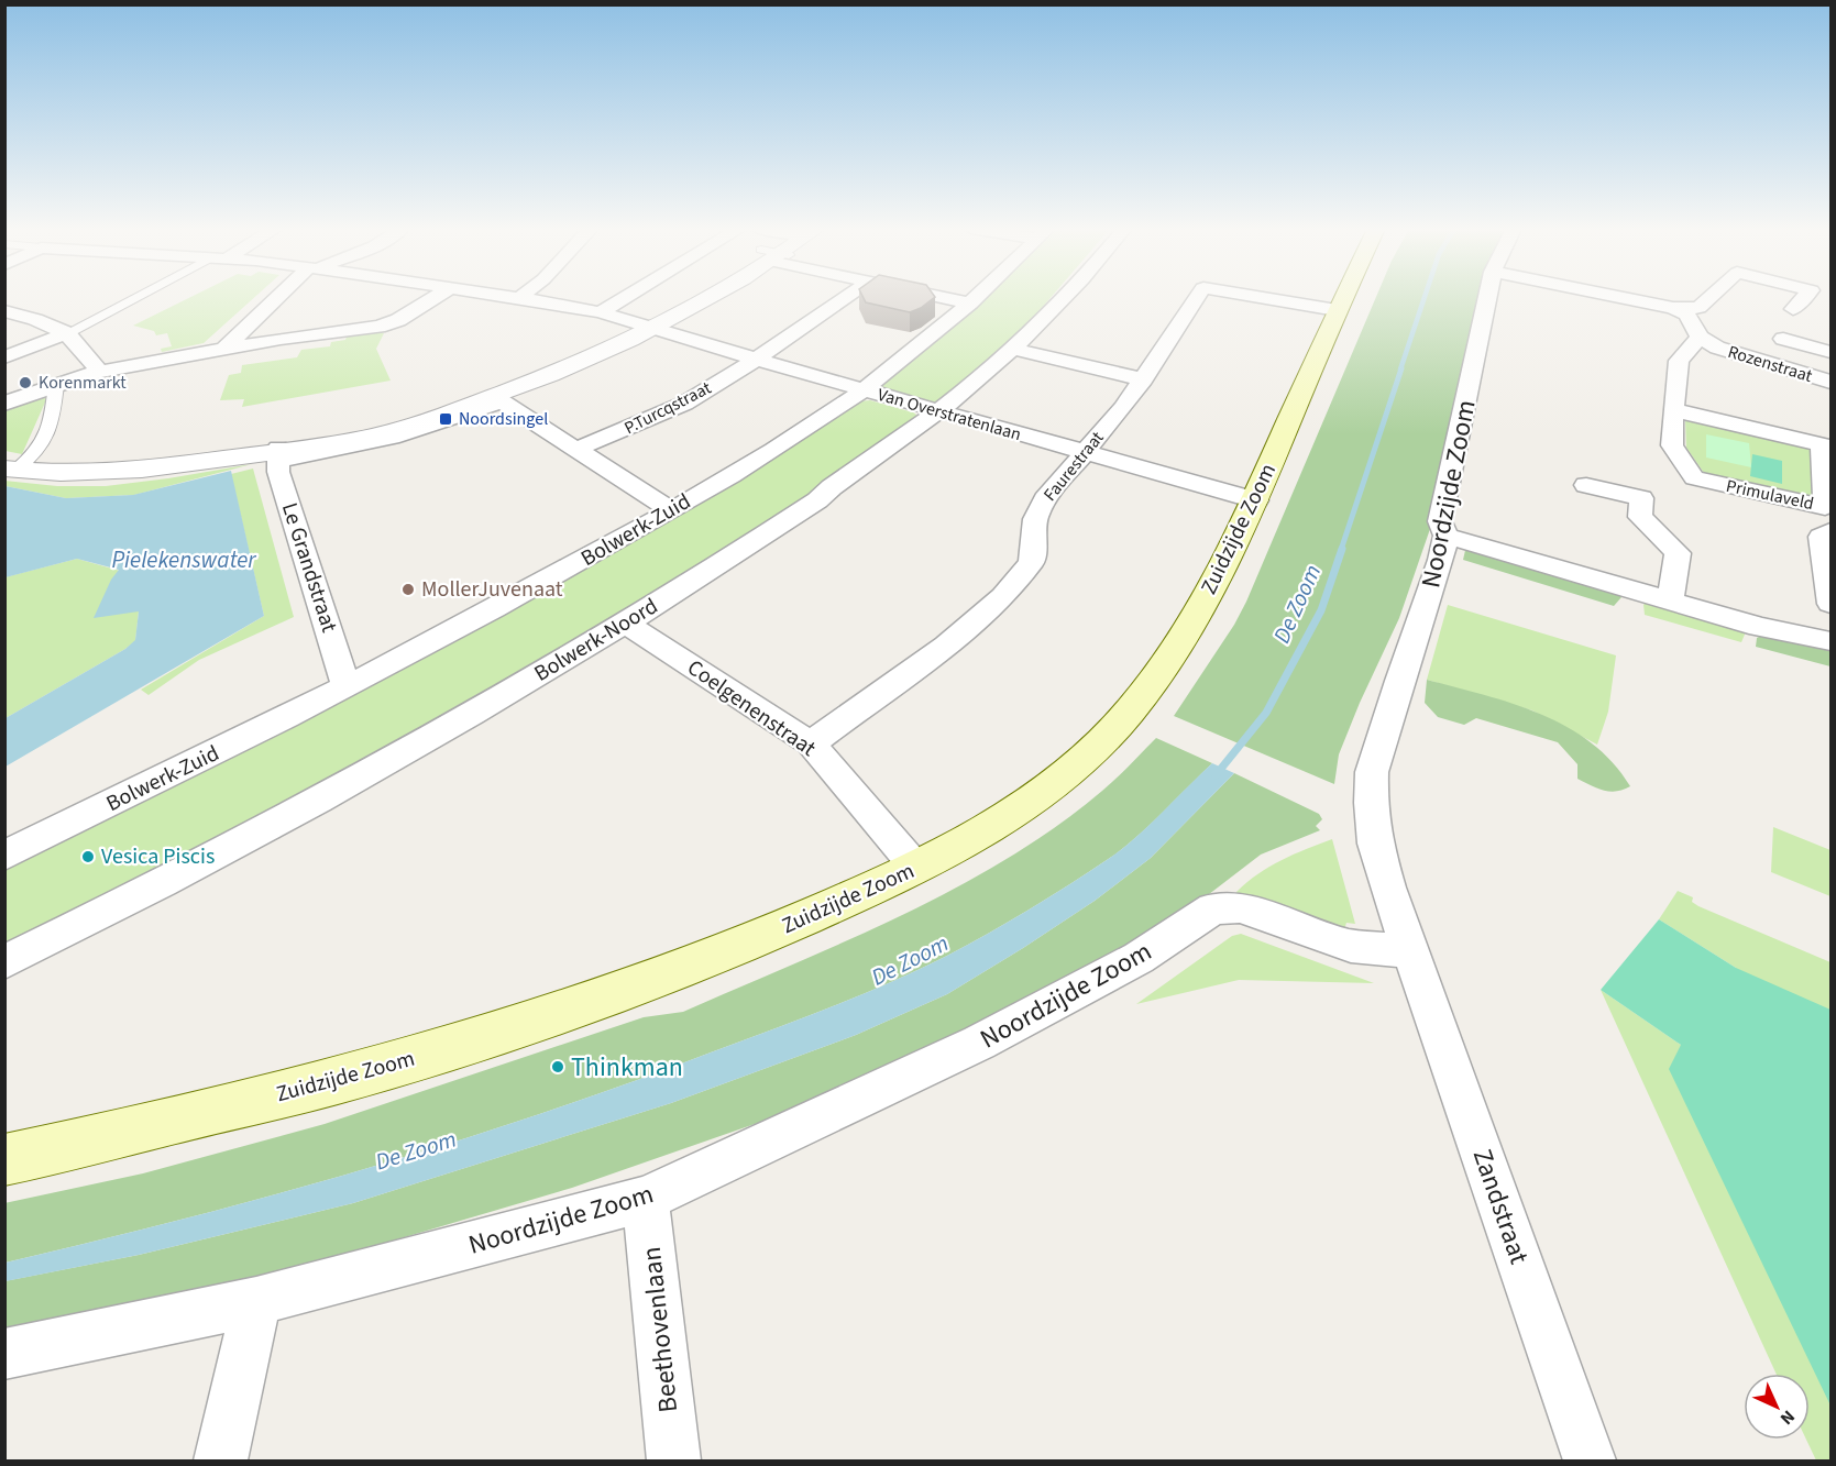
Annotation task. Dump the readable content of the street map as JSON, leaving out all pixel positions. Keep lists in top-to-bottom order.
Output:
{
  "streets": {
    "main road": ["Zuidzijde Zoom"],
    "street": [
      "Rozenstraat",
      "P.Turcqstraat",
      "Van Overstratenlaan",
      "Faurestraat",
      "Noordzijde Zoom",
      "Primulaveld",
      "Bolwerk-Zuid",
      "Le Grandstraat",
      "Bolwerk-Noord",
      "Coelgenenstraat",
      "Zandstraat",
      "Beethovenlaan"
    ]
  },
  "crossings": [
    ["Rozenstraat", "Primulaveld"],
    ["P.Turcqstraat", "Van Overstratenlaan"],
    ["Van Overstratenlaan", "Faurestraat"],
    ["Van Overstratenlaan", "Zuidzijde Zoom"],
    ["Van Overstratenlaan", "Bolwerk-Zuid"],
    ["Van Overstratenlaan", "Bolwerk-Noord"],
    ["Faurestraat", "Zuidzijde Zoom"],
    ["Faurestraat", "Coelgenenstraat"],
    ["Noordzijde Zoom", "Zandstraat"],
    ["Noordzijde Zoom", "Beethovenlaan"],
    ["Zuidzijde Zoom", "Coelgenenstraat"],
    ["Bolwerk-Zuid", "Le Grandstraat"],
    ["Bolwerk-Noord", "Coelgenenstraat"]
  ],
  "water": ["Pielekenswater", "De Zoom"],
  "places": {
    "other": [
      "Korenmarkt",
      "MollerJuvenaat",
      "Vesica Piscis",
      "Thinkman"
    ],
    "transit": ["Noordsingel"]
  },
  "north": "bottom right"
}
